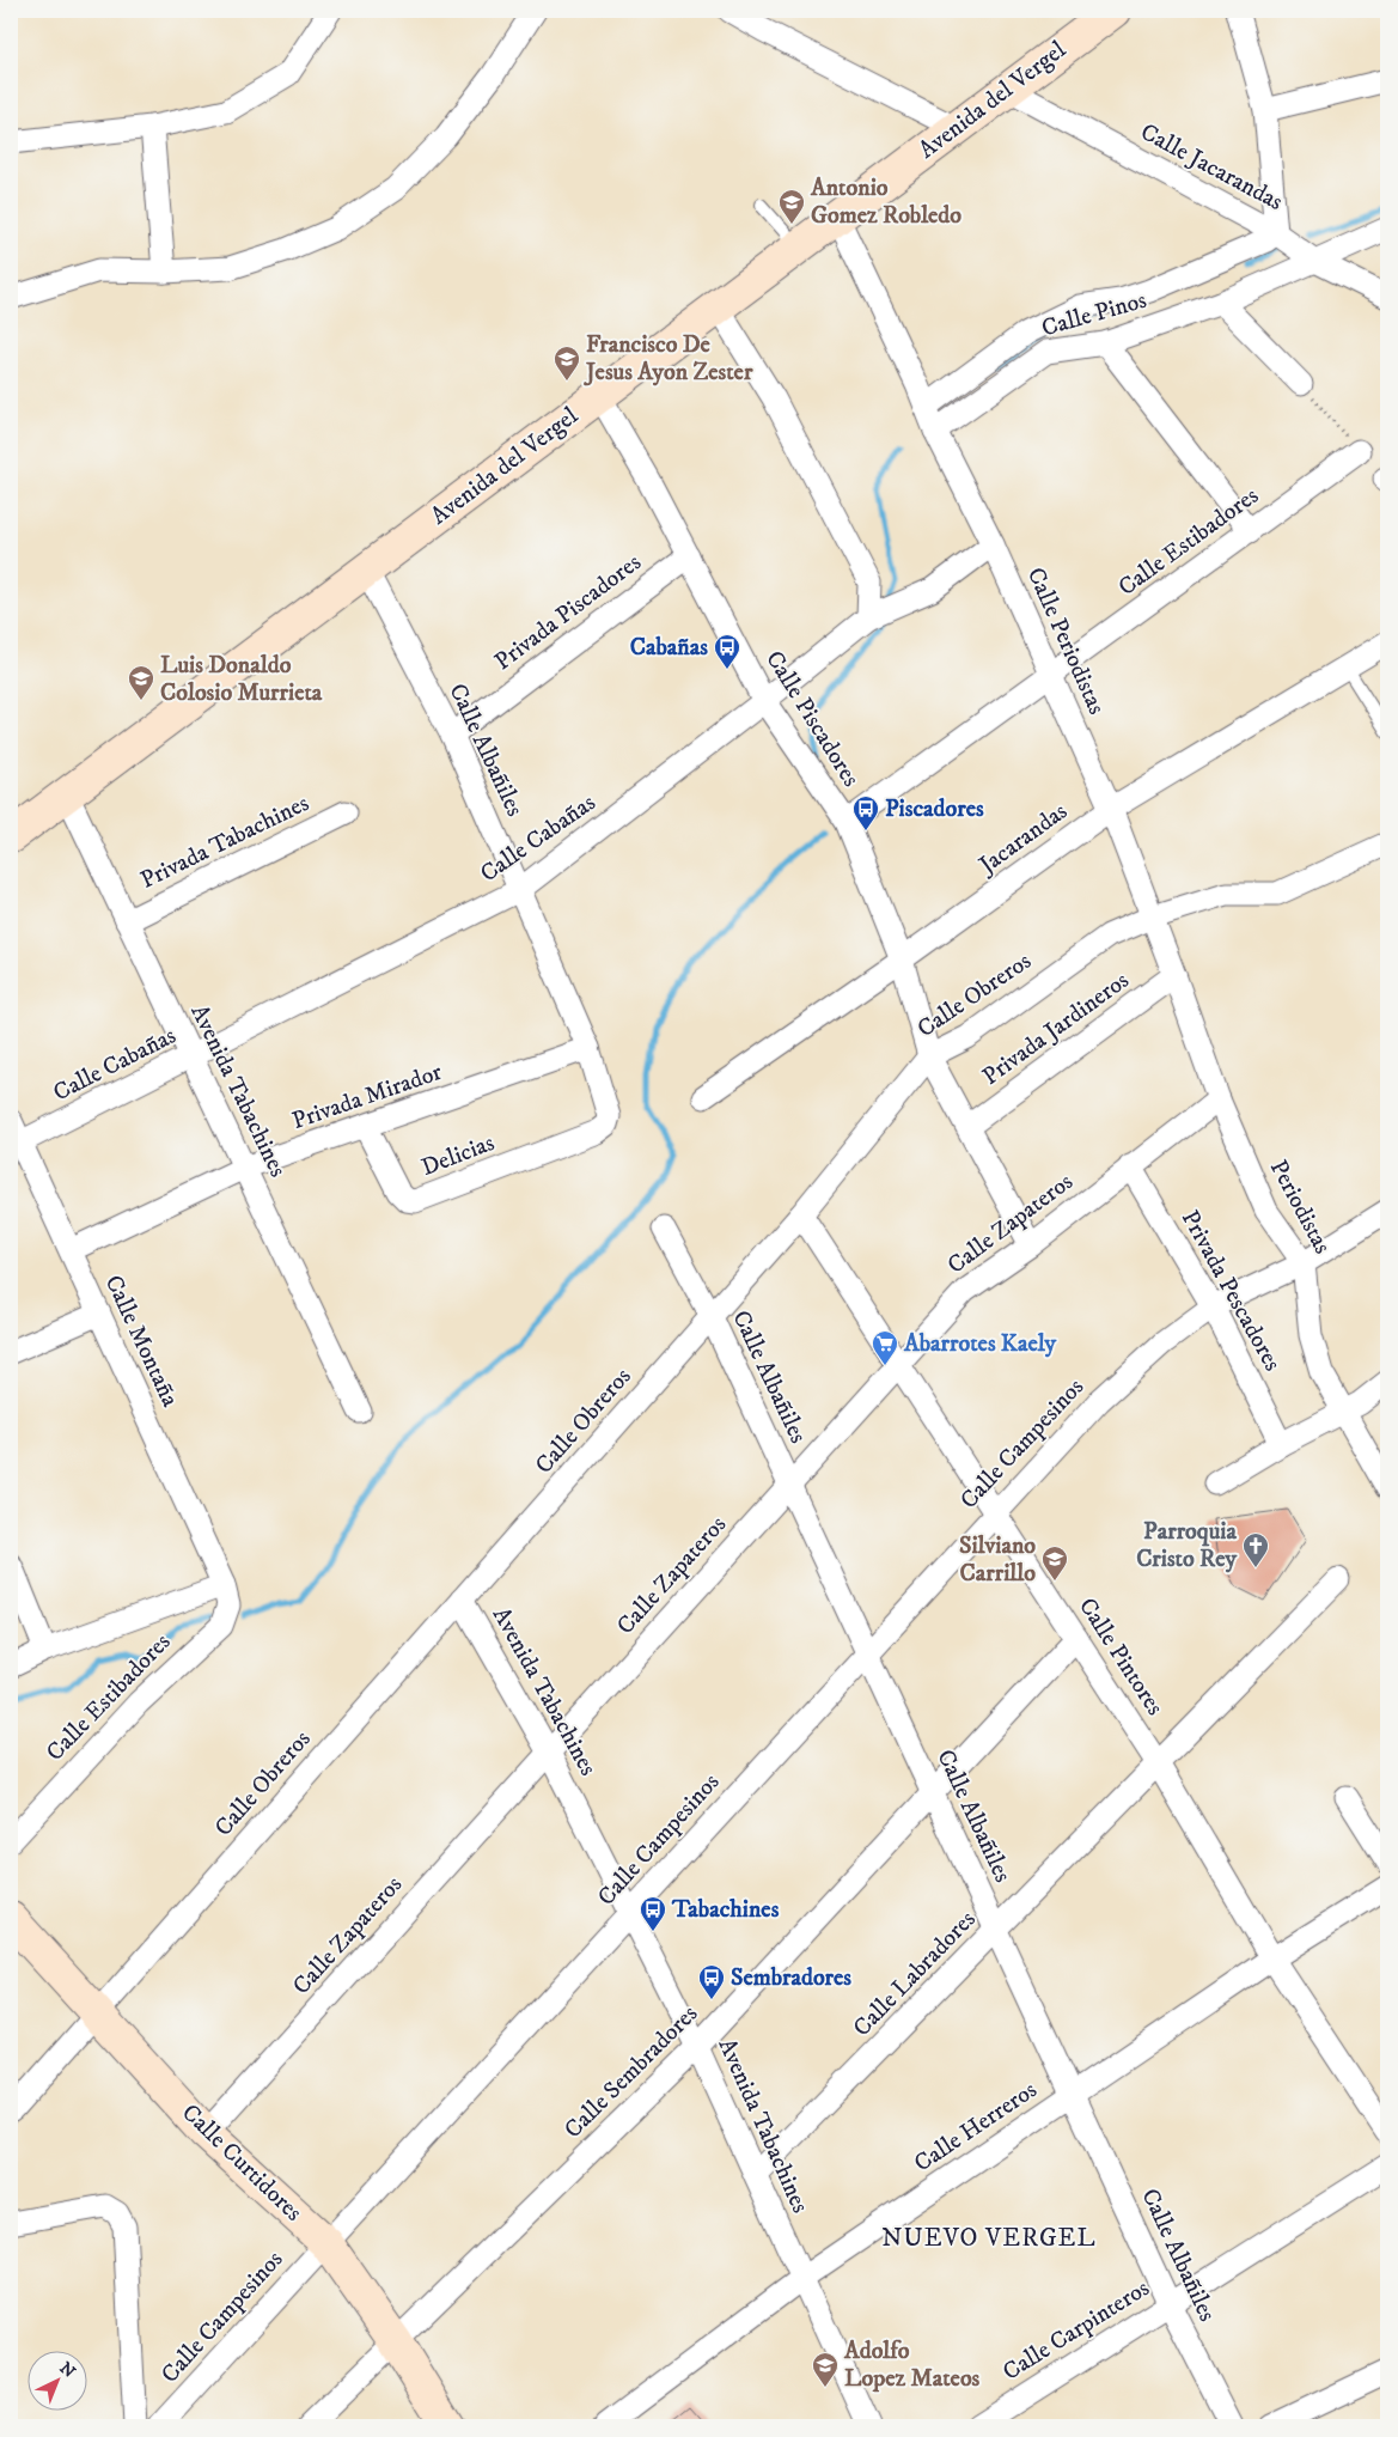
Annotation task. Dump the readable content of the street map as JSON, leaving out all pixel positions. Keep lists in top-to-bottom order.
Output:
{
  "streets": {
    "street": [
      "Avenida del Vergel",
      "Calle Jacarandas",
      "Calle Pinos",
      "Calle Estibadores",
      "Privada Piscadores",
      "Calle Periodistas",
      "Calle Piscadores",
      "Calle Albañiles",
      "Calle Cabañas",
      "Jacarandas",
      "Privada Tabachines",
      "Calle Obreros",
      "Privada Jardineros",
      "Avenida Tabachines",
      "Privada Mirador",
      "Delicias",
      "Periodistas",
      "Calle Zapateros",
      "Privada Pescadores",
      "Calle Montaña",
      "Calle Campesinos",
      "Calle Pintores",
      "Calle Labradores",
      "Calle Sembradores",
      "Calle Herreros",
      "Calle Curtidores",
      "Calle Carpinteros"
    ]
  },
  "crossings": [
    ["Avenida del Vergel", "Calle Jacarandas"],
    ["Avenida del Vergel", "Calle Periodistas"],
    ["Avenida del Vergel", "Calle Piscadores"],
    ["Avenida del Vergel", "Calle Albañiles"],
    ["Avenida del Vergel", "Avenida Tabachines"],
    ["Calle Jacarandas", "Calle Pinos"],
    ["Calle Pinos", "Calle Periodistas"],
    ["Calle Estibadores", "Calle Periodistas"],
    ["Calle Estibadores", "Calle Piscadores"],
    ["Calle Estibadores", "Calle Montaña"],
    ["Privada Piscadores", "Calle Piscadores"],
    ["Privada Piscadores", "Calle Albañiles"],
    ["Calle Periodistas", "Calle Cabañas"],
    ["Calle Periodistas", "Jacarandas"],
    ["Calle Periodistas", "Calle Obreros"],
    ["Calle Periodistas", "Privada Jardineros"],
    ["Calle Periodistas", "Periodistas"],
    ["Calle Periodistas", "Calle Zapateros"],
    ["Calle Piscadores", "Calle Cabañas"],
    ["Calle Piscadores", "Jacarandas"],
    ["Calle Piscadores", "Calle Obreros"],
    ["Calle Piscadores", "Privada Jardineros"],
    ["Calle Piscadores", "Calle Zapateros"],
    ["Calle Albañiles", "Calle Cabañas"],
    ["Calle Albañiles", "Calle Obreros"],
    ["Calle Albañiles", "Privada Mirador"],
    ["Calle Albañiles", "Delicias"],
    ["Calle Albañiles", "Calle Zapateros"],
    ["Calle Albañiles", "Calle Campesinos"],
    ["Calle Albañiles", "Calle Labradores"],
    ["Calle Albañiles", "Calle Sembradores"],
    ["Calle Albañiles", "Calle Herreros"],
    ["Calle Albañiles", "Calle Carpinteros"],
    ["Calle Cabañas", "Avenida Tabachines"],
    ["Calle Cabañas", "Calle Montaña"],
    ["Privada Tabachines", "Avenida Tabachines"],
    ["Calle Obreros", "Avenida Tabachines"],
    ["Calle Obreros", "Calle Pintores"],
    ["Calle Obreros", "Calle Curtidores"],
    ["Avenida Tabachines", "Privada Mirador"],
    ["Avenida Tabachines", "Calle Zapateros"],
    ["Avenida Tabachines", "Calle Campesinos"],
    ["Avenida Tabachines", "Calle Labradores"],
    ["Avenida Tabachines", "Calle Sembradores"],
    ["Avenida Tabachines", "Calle Herreros"],
    ["Privada Mirador", "Delicias"],
    ["Privada Mirador", "Calle Montaña"],
    ["Periodistas", "Calle Zapateros"],
    ["Periodistas", "Calle Campesinos"],
    ["Calle Zapateros", "Privada Pescadores"],
    ["Calle Zapateros", "Calle Pintores"],
    ["Calle Zapateros", "Calle Curtidores"],
    ["Privada Pescadores", "Calle Campesinos"],
    ["Calle Campesinos", "Calle Pintores"],
    ["Calle Campesinos", "Calle Curtidores"],
    ["Calle Pintores", "Calle Labradores"],
    ["Calle Pintores", "Calle Sembradores"],
    ["Calle Pintores", "Calle Herreros"],
    ["Calle Sembradores", "Calle Curtidores"]
  ],
  "districts": ["NUEVO VERGEL"],
  "places": {
    "school or university": [
      "Antonio Gomez Robledo",
      "Francisco De Jesus Ayon Zester",
      "Luis Donaldo Colosio Murrieta",
      "Silviano Carrillo",
      "Adolfo Lopez Mateos"
    ],
    "bus stop": [
      "Cabañas",
      "Piscadores",
      "Tabachines",
      "Sembradores"
    ],
    "supermarket": ["Abarrotes Kaely"],
    "church": ["Parroquia Cristo Rey"]
  },
  "north": "top right"
}
